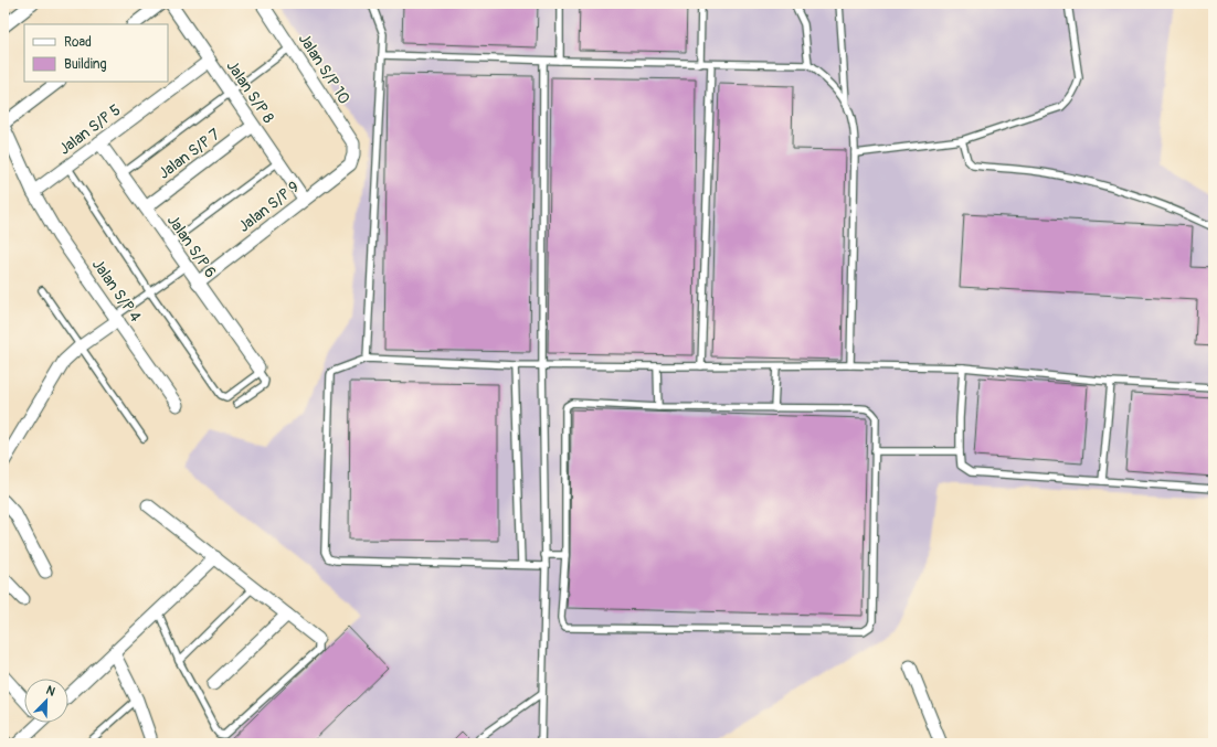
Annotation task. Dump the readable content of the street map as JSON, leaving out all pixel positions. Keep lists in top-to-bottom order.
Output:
{
  "streets": {
    "street": [
      "Jalan S/P 10",
      "Jalan S/P 8",
      "Jalan S/P 5",
      "Jalan S/P 7",
      "Jalan S/P 9",
      "Jalan S/P 6",
      "Jalan S/P 4"
    ]
  },
  "crossings": [
    ["Jalan S/P 10", "Jalan S/P 9"],
    ["Jalan S/P 8", "Jalan S/P 5"],
    ["Jalan S/P 8", "Jalan S/P 7"],
    ["Jalan S/P 8", "Jalan S/P 9"],
    ["Jalan S/P 5", "Jalan S/P 6"],
    ["Jalan S/P 5", "Jalan S/P 4"],
    ["Jalan S/P 7", "Jalan S/P 6"],
    ["Jalan S/P 9", "Jalan S/P 6"]
  ],
  "legend": ["Road", "Building"],
  "north": "top right"
}
